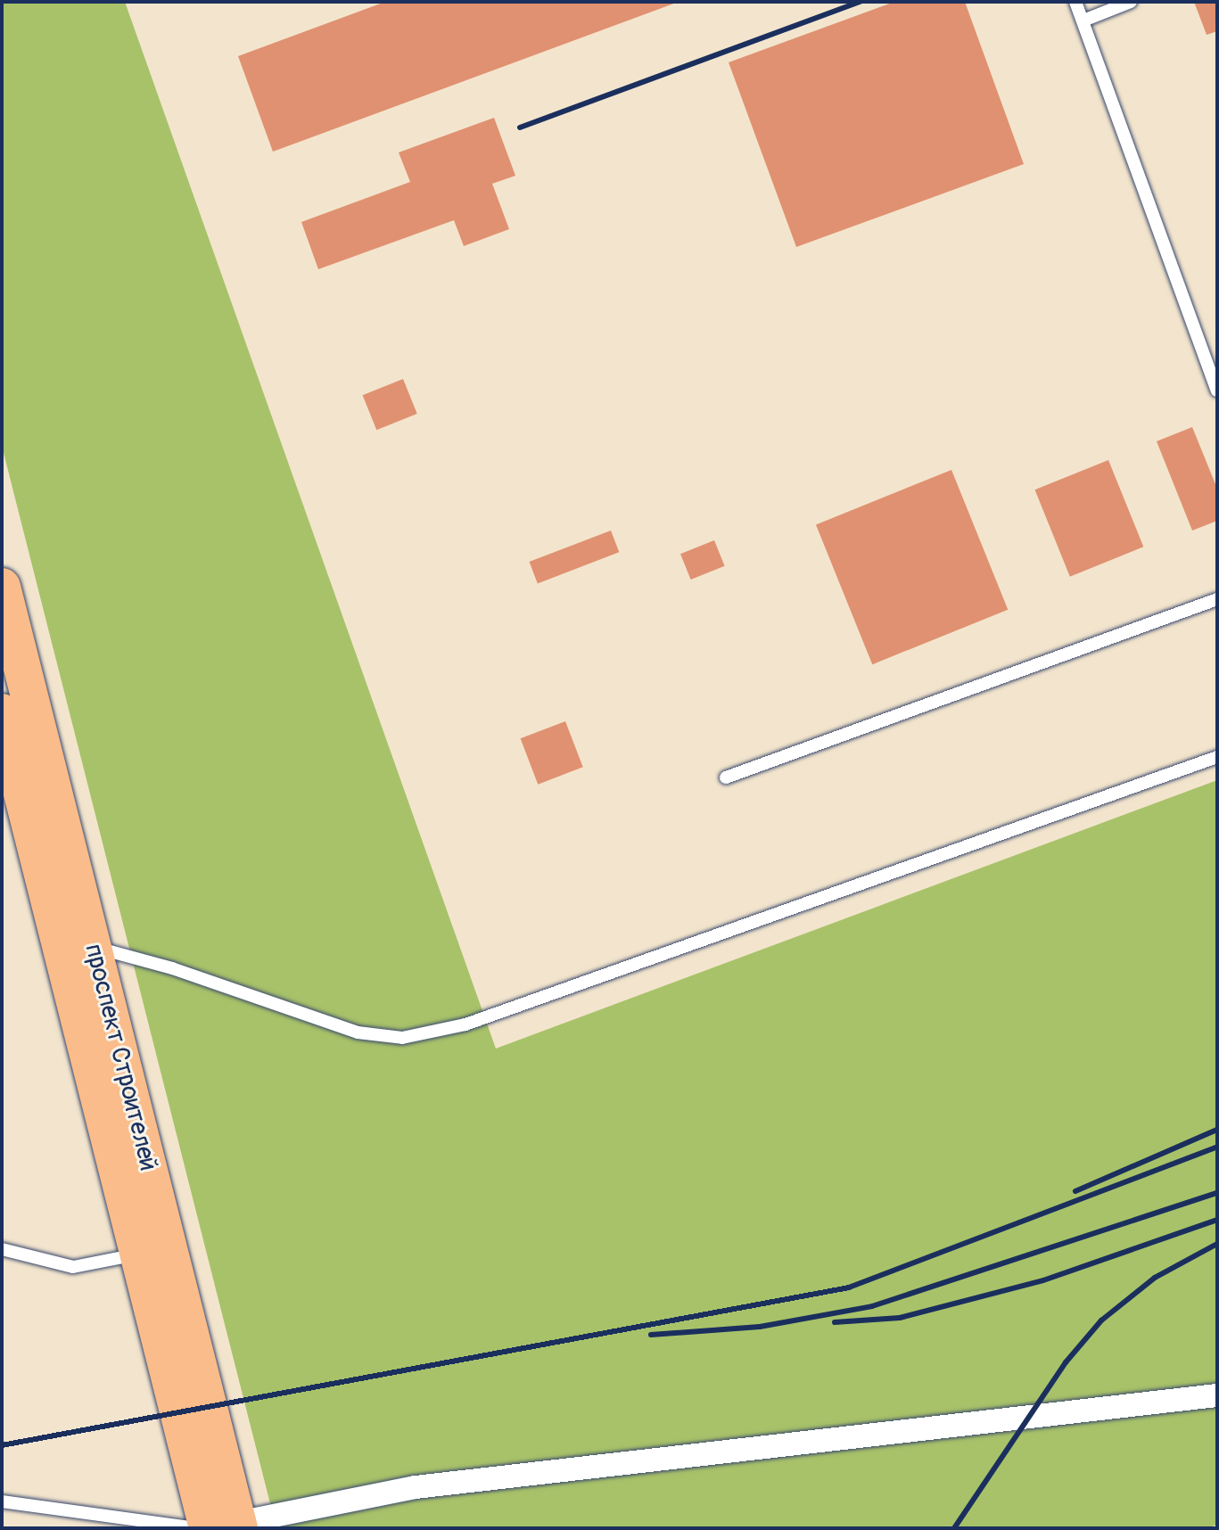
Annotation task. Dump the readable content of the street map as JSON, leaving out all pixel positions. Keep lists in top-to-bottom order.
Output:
{
  "streets": {
    "main road": ["проспект Строителей"]
  }
}
